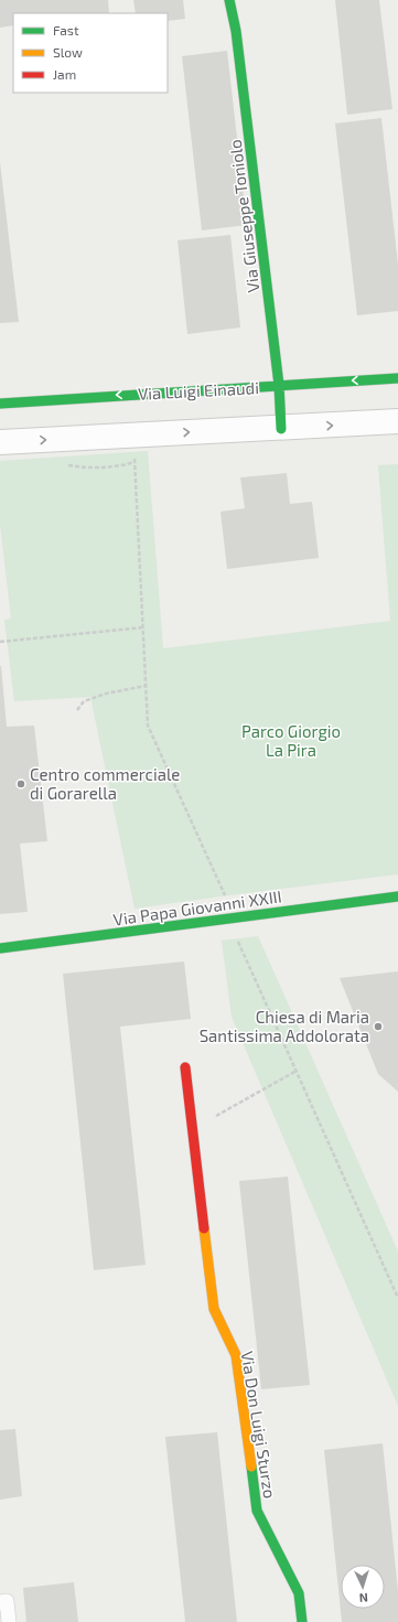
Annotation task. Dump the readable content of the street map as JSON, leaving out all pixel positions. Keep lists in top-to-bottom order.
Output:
{
  "streets": {
    "street": [
      "Via Giuseppe Toniolo",
      "Via Luigi Einaudi",
      "Via Papa Giovanni XXIII",
      "Via Don Luigi Sturzo"
    ]
  },
  "crossings": [
    ["Via Giuseppe Toniolo", "Via Luigi Einaudi"]
  ],
  "parks": ["Parco Giorgio La Pira"],
  "places": ["Centro commerciale di Gorarella", "Chiesa di Maria Santissima Addolorata"],
  "legend": ["Fast", "Slow", "Jam"],
  "north": "bottom"
}
